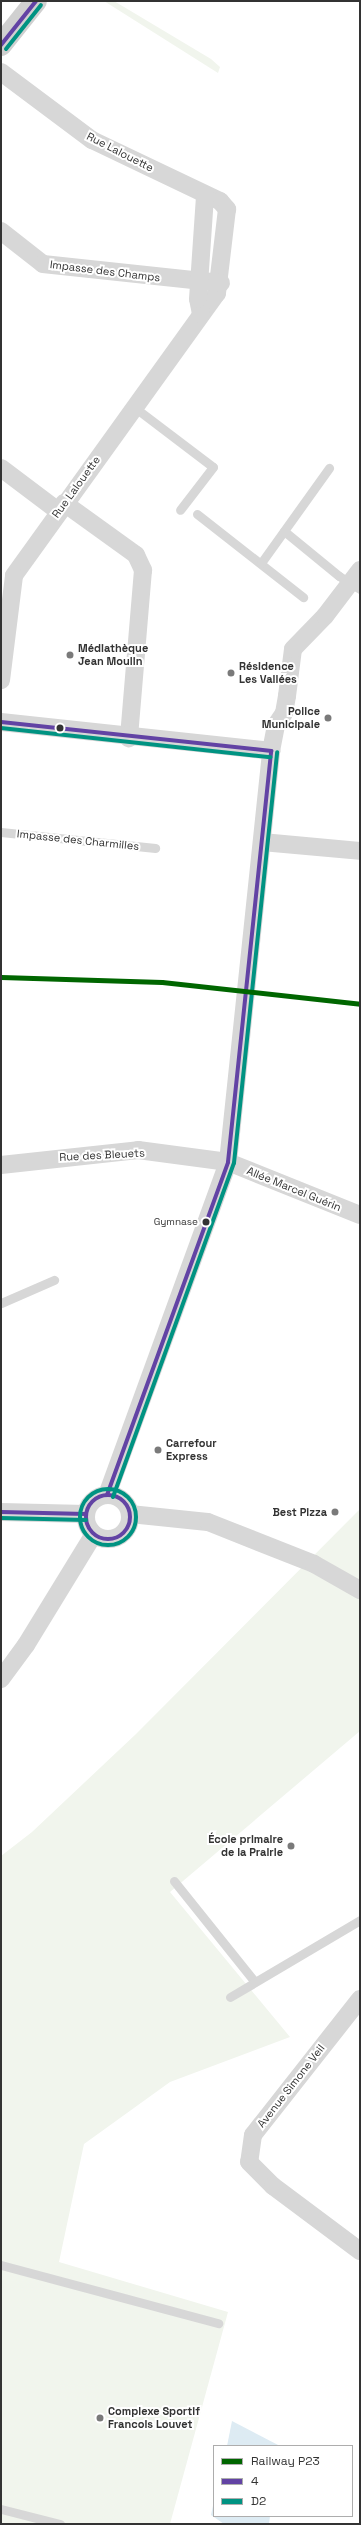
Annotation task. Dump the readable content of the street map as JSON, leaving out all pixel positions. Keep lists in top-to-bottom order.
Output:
{
  "streets": {
    "street": [
      "Rue Lalouette",
      "Impasse des Champs",
      "Rue des Bleuets",
      "Allée Marcel Guérin",
      "Avenue Simone Veil"
    ],
    "lane": ["Impasse des Charmilles"]
  },
  "crossings": [
    ["Rue Lalouette", "Impasse des Champs"],
    ["Rue des Bleuets", "Allée Marcel Guérin"]
  ],
  "places": [
    "Médiathèque Jean Moulin",
    "Résidence Les Vallées",
    "Police Municipale",
    "Gymnase",
    "Carrefour Express",
    "Best Pizza",
    "École primaire de la Prairie",
    "Complexe Sportif Francois Louvet"
  ],
  "lines": ["transit line 4", "transit line D2", "rail line P23"],
  "legend": ["Railway P23", "4", "D2"]
}
